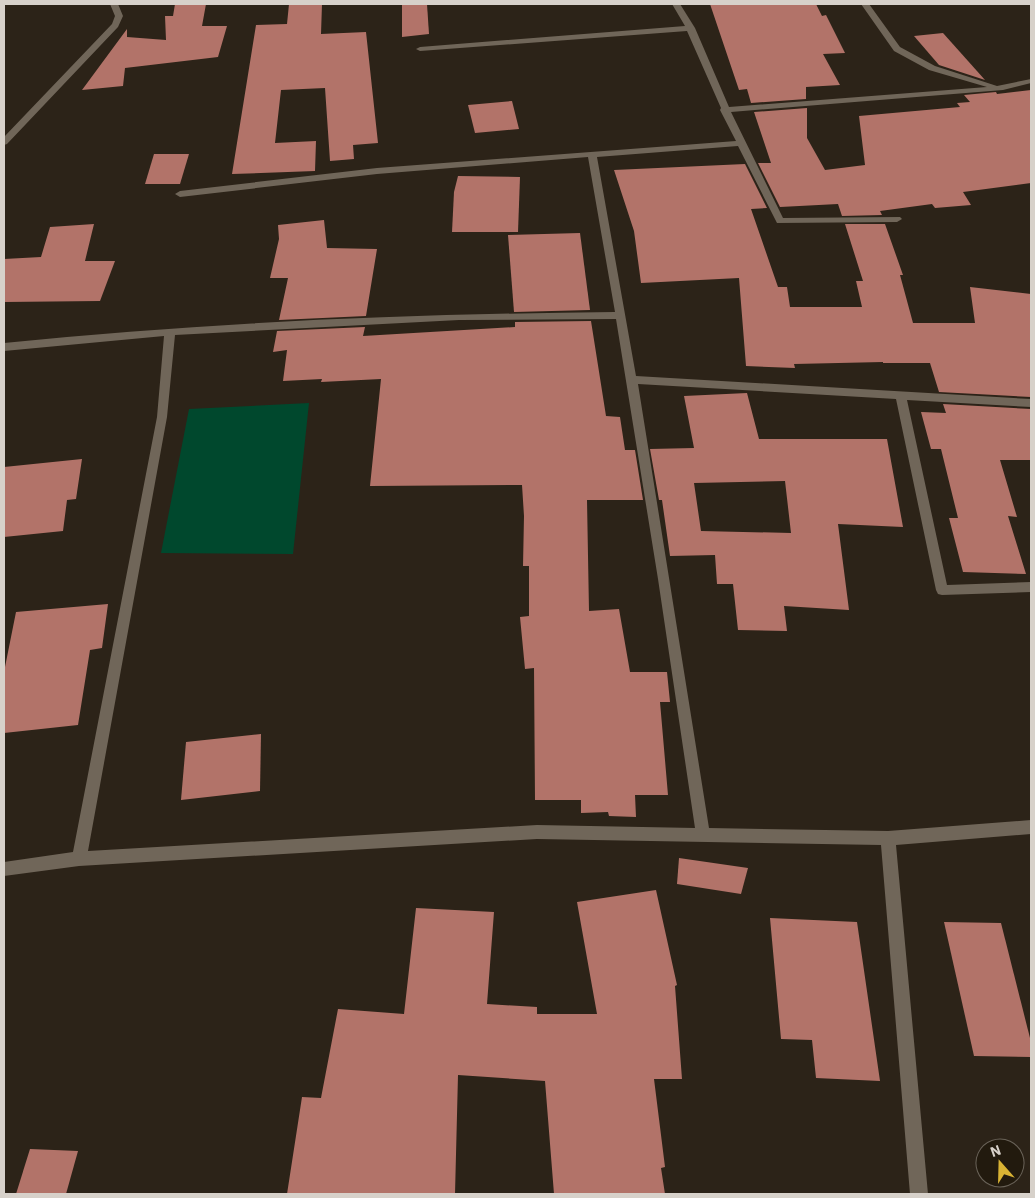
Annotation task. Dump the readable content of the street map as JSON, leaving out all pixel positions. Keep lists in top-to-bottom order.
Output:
{
  "north": "top"
}
